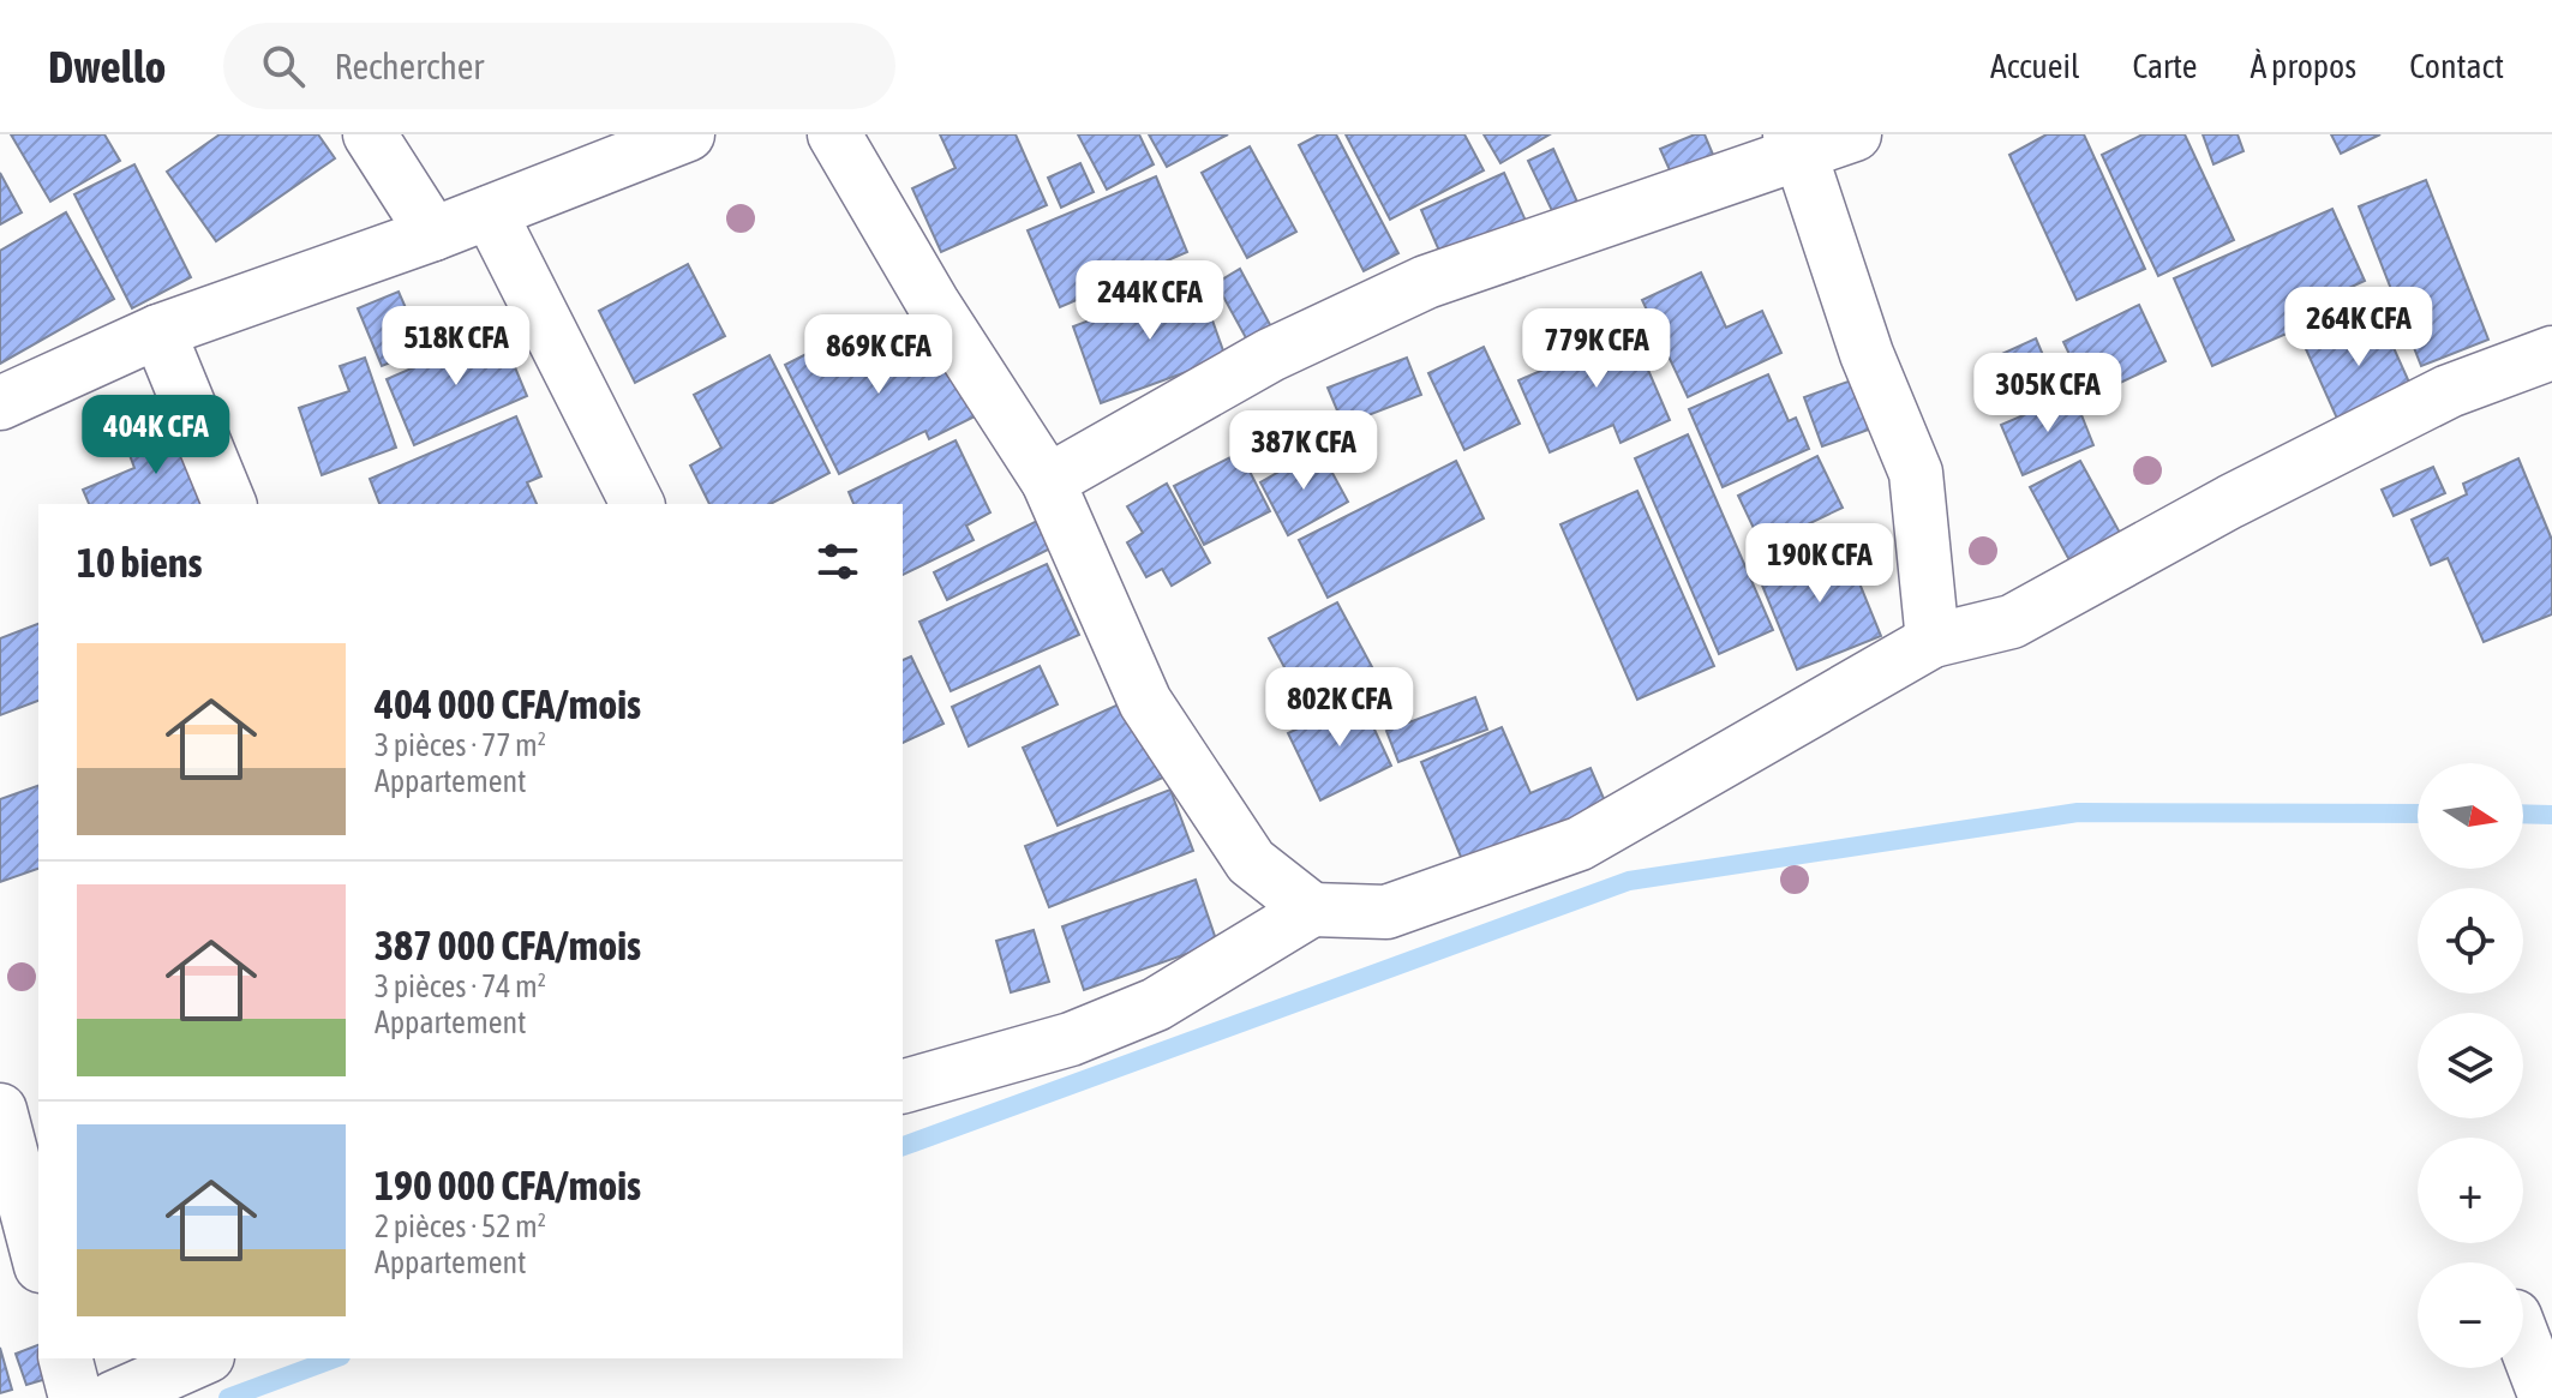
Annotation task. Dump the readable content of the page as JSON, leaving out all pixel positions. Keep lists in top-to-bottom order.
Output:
{
  "north": "right",
  "page": {
    "header": "Dwello",
    "search": "Rechercher",
    "nav": [
      "Accueil",
      "Carte",
      "À propos",
      "Contact"
    ],
    "price": [
      "244K CFA",
      "264K CFA",
      "518K CFA",
      "779K CFA",
      "869K CFA",
      "305K CFA",
      "404K CFA",
      "387K CFA",
      "190K CFA",
      "802K CFA"
    ],
    "heading": "10 biens",
    "list": [
      {
        "name": "404 000 CFA/mois",
        "note": "3 pièces · 77 m² · Appartement"
      },
      {
        "name": "387 000 CFA/mois",
        "note": "3 pièces · 74 m² · Appartement"
      },
      {
        "name": "190 000 CFA/mois",
        "note": "2 pièces · 52 m² · Appartement"
      }
    ],
    "map_buttons": ["+", "−"]
  }
}
